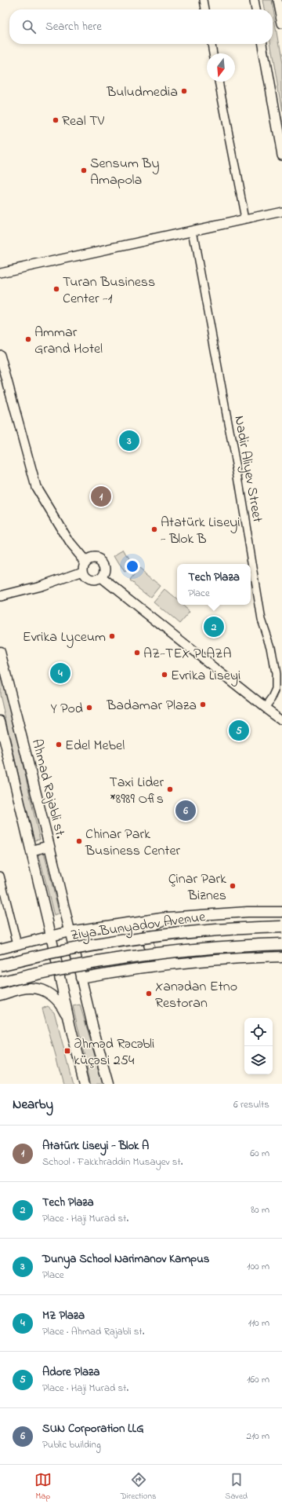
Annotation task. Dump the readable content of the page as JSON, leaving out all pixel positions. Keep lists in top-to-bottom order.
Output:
{
  "streets": {
    "main road": ["Ahmad Rajabli st.", "Ziya Bunyadov Avenue"],
    "street": ["Nadir Aliyev Street"]
  },
  "crossings": [
    ["Ahmad Rajabli st.", "Ziya Bunyadov Avenue"]
  ],
  "places": {
    "other": [
      "Buludmedia",
      "Real TV",
      "Sensum By Amapola",
      "Turan Business Center -1",
      "Ammar Grand Hotel",
      "Atatürk Liseyi - Blok B",
      "Evrika Lyceum",
      "AZ-TEX PLAZA",
      "Evrika Liseyi",
      "Badamar Plaza",
      "Y Pod",
      "Edel Mebel",
      "Taxi Lider *8989 Ofis",
      "Chinar Park Business Center",
      "Çinar Park Biznes",
      "Xanədan Etno Restoran"
    ],
    "transit": ["Əhməd Rəcəbli küçəsi 254"]
  },
  "north": "bottom",
  "page": {
    "search": "Search here",
    "pins": [
      "3",
      "1",
      "2",
      "4",
      "5",
      "6"
    ],
    "popup": ["Tech Plaza", "Place"],
    "heading": ["Nearby", "6 results"],
    "list": [
      {
        "mark": "1",
        "name": "Atatürk Liseyi - Blok A",
        "note": "School · Fakkhraddin Musayev st.",
        "value": "60 m"
      },
      {
        "mark": "2",
        "name": "Tech Plaza",
        "note": "Place · Haji Murad st.",
        "value": "80 m"
      },
      {
        "mark": "3",
        "name": "Dunya School Narimanov Kampus",
        "note": "Place",
        "value": "100 m"
      },
      {
        "mark": "4",
        "name": "MZ Plaza",
        "note": "Place · Ahmad Rajabli st.",
        "value": "110 m"
      },
      {
        "mark": "5",
        "name": "Adore Plaza",
        "note": "Place · Haji Murad st.",
        "value": "160 m"
      },
      {
        "mark": "6",
        "name": "SUN Corporation LLG",
        "note": "Public building",
        "value": "210 m"
      }
    ],
    "nav": ["Map", "Directions", "Saved"]
  }
}
